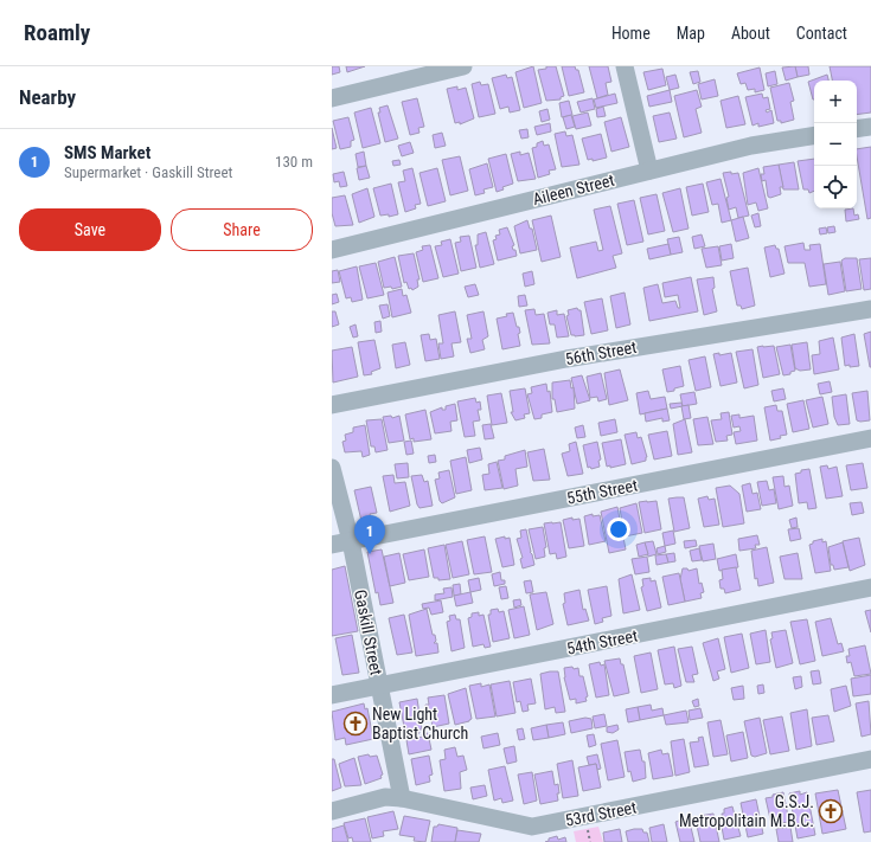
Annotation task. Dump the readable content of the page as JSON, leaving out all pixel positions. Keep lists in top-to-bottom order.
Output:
{
  "streets": {
    "street": [
      "Aileen Street",
      "56th Street",
      "55th Street",
      "Gaskill Street",
      "54th Street",
      "53rd Street"
    ]
  },
  "crossings": [
    ["55th Street", "Gaskill Street"],
    ["Gaskill Street", "54th Street"],
    ["Gaskill Street", "53rd Street"]
  ],
  "places": {
    "church": ["New Light Baptist Church", "G.S.J. Metropolitain M.B.C."]
  },
  "page": {
    "header": "Roamly",
    "nav": [
      "Home",
      "Map",
      "About",
      "Contact"
    ],
    "heading": "Nearby",
    "map_buttons": ["+", "−"],
    "list": [
      {
        "mark": "1",
        "name": "SMS Market",
        "note": "Supermarket · Gaskill Street",
        "value": "130 m"
      }
    ],
    "buttons": ["Save", "Share"],
    "pins": "1"
  }
}
